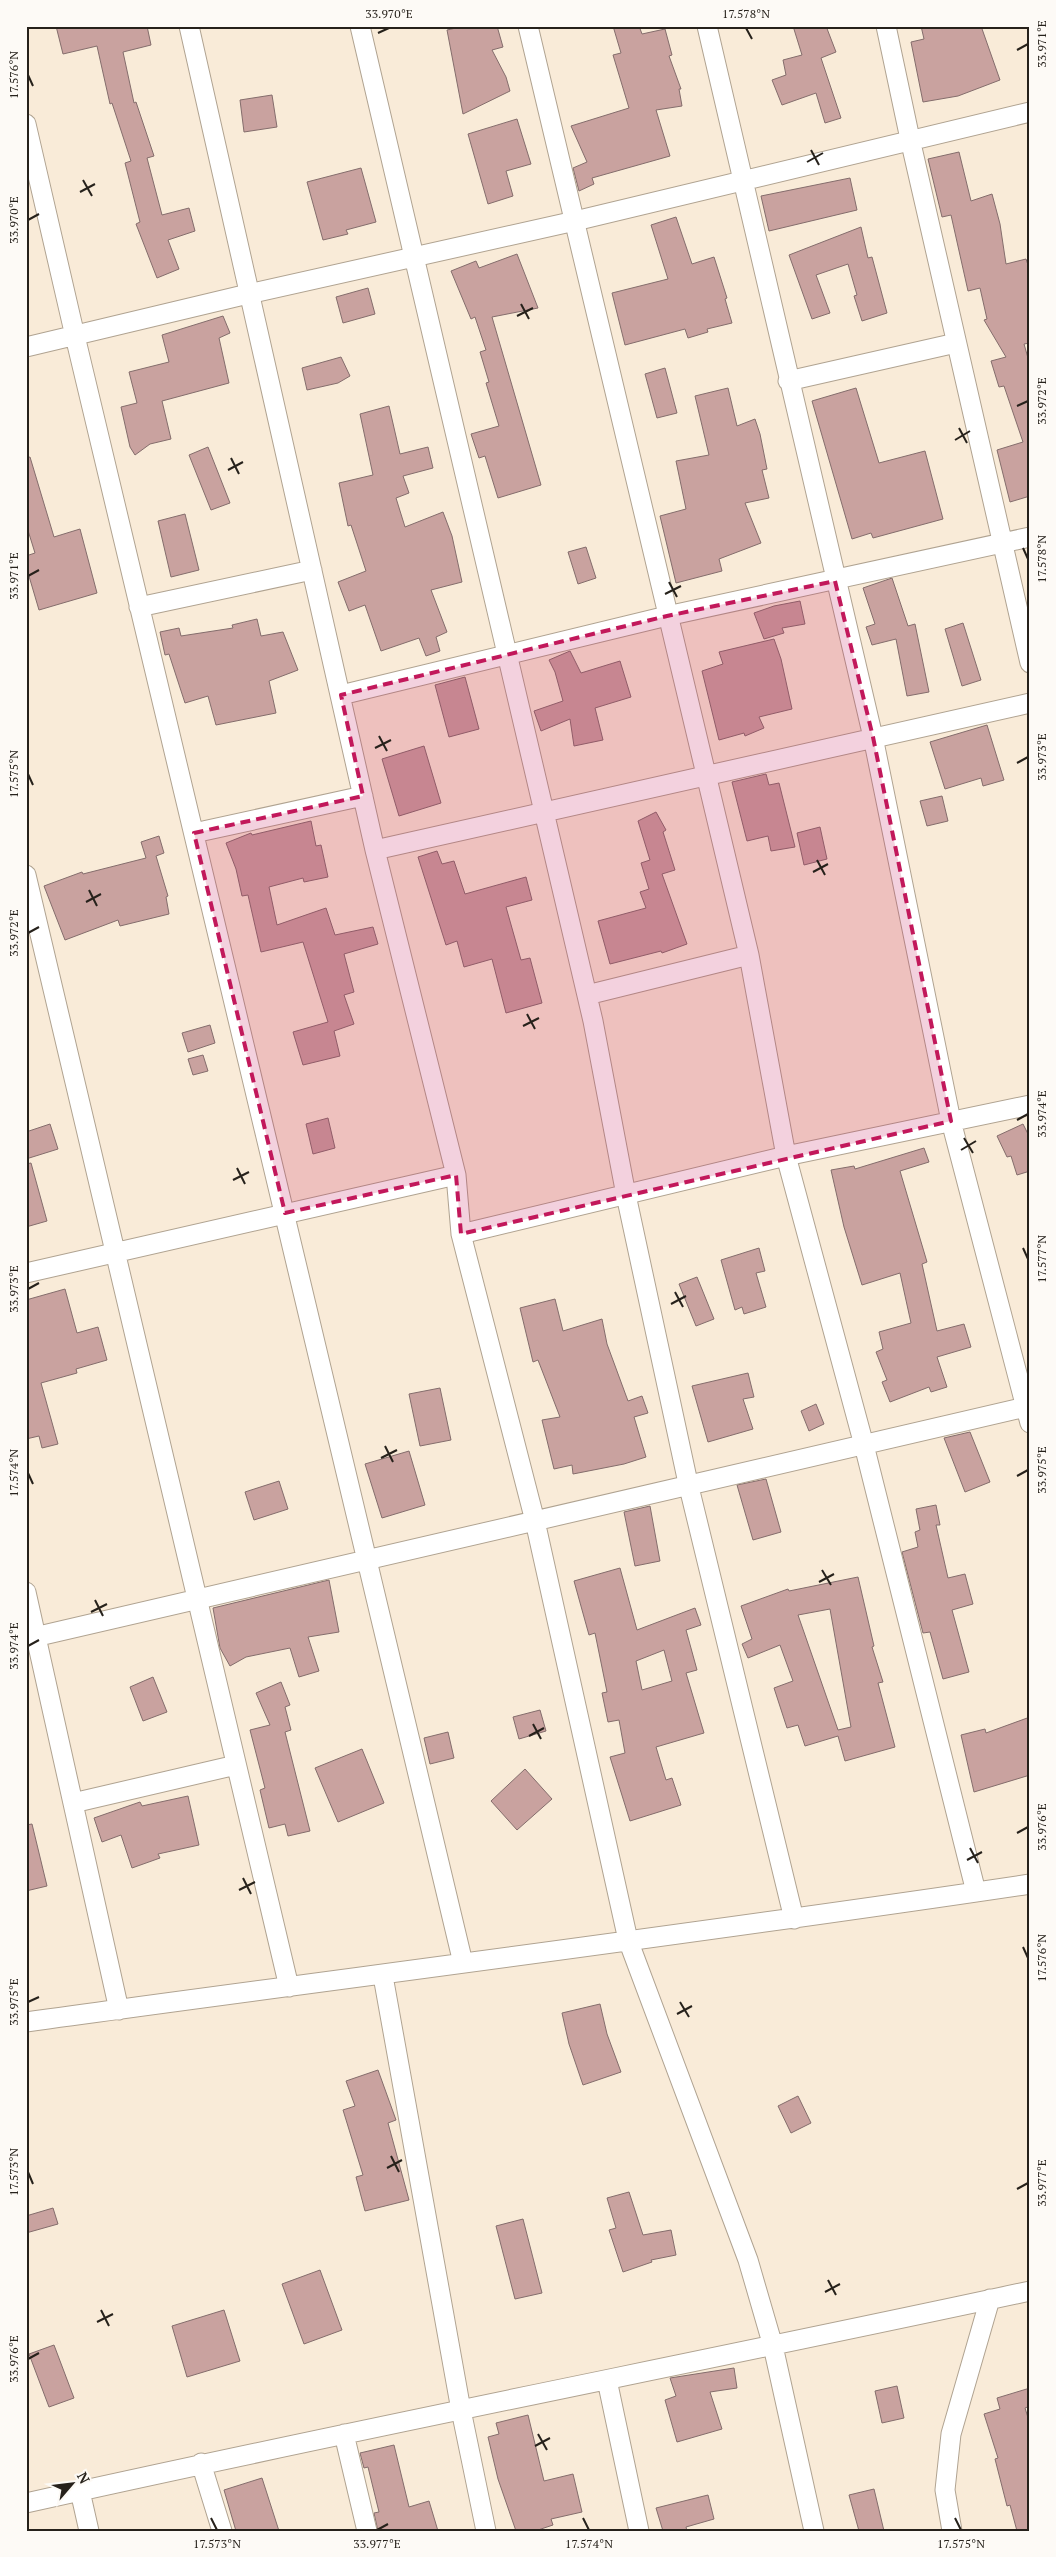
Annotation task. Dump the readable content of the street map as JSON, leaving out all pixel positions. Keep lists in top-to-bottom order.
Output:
{
  "north": "top right",
  "coordinates": [
    "33.970°E",
    "17.578°N",
    "33.971°E",
    "17.576°N",
    "33.972°E",
    "33.973°E",
    "17.575°N",
    "33.974°E",
    "17.577°N",
    "33.975°E",
    "17.574°N",
    "33.976°E",
    "17.573°N",
    "33.977°E"
  ]
}
